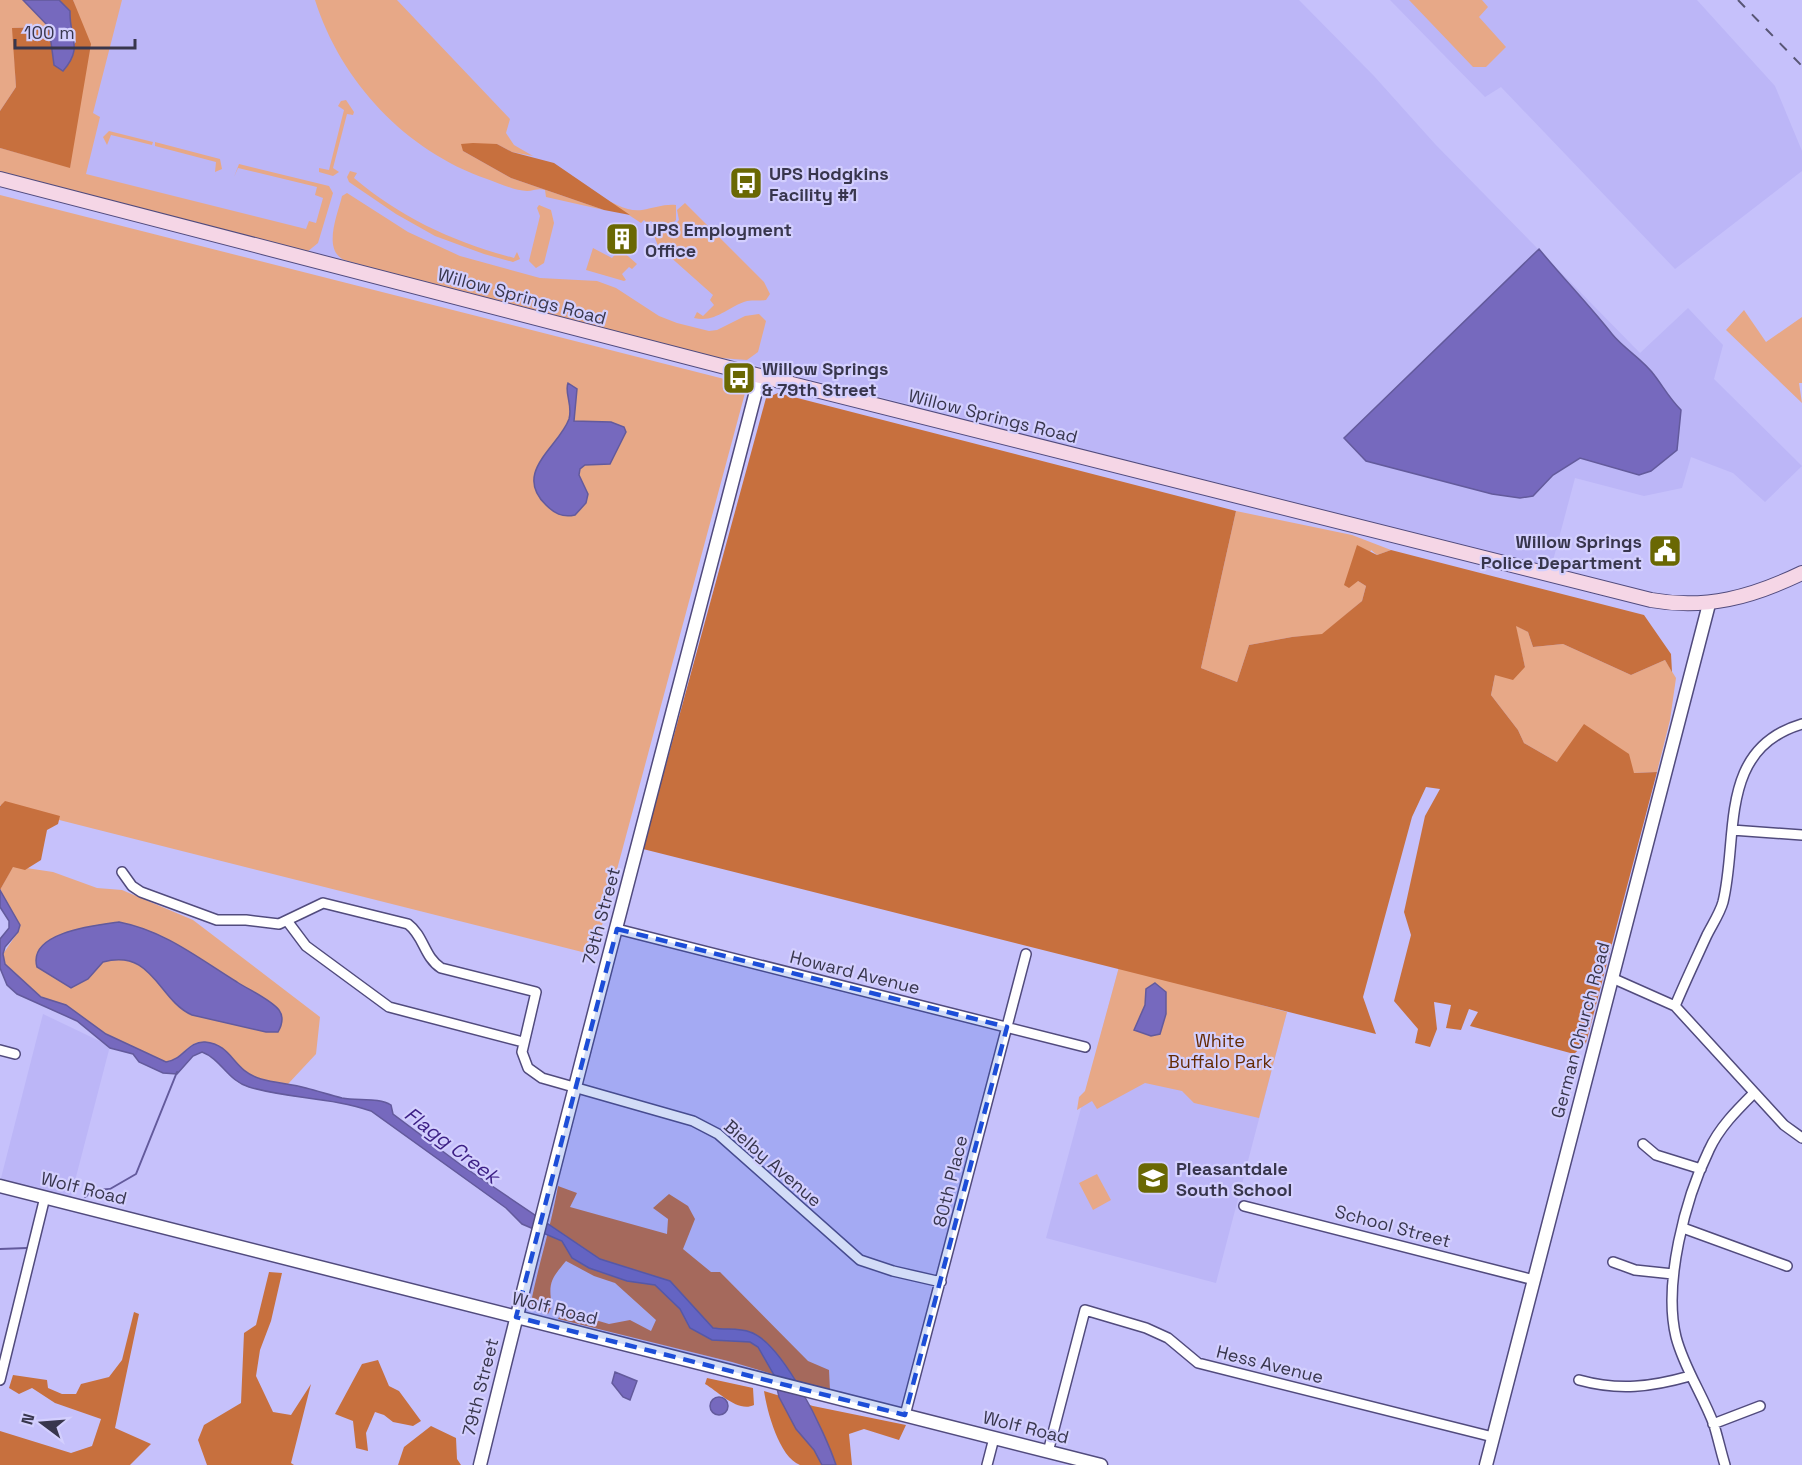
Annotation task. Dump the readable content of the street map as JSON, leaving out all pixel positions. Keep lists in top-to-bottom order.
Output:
{
  "streets": {
    "main road": ["Willow Springs Road"],
    "street": [
      "79th Street",
      "Howard Avenue",
      "German Church Road",
      "Bielby Avenue",
      "80th Place",
      "Wolf Road",
      "School Street",
      "Hess Avenue"
    ]
  },
  "crossings": [
    ["Willow Springs Road", "79th Street"],
    ["Willow Springs Road", "German Church Road"],
    ["79th Street", "Howard Avenue"],
    ["79th Street", "Bielby Avenue"],
    ["79th Street", "Wolf Road"],
    ["Howard Avenue", "80th Place"],
    ["German Church Road", "School Street"],
    ["German Church Road", "Hess Avenue"],
    ["Bielby Avenue", "80th Place"],
    ["80th Place", "Wolf Road"],
    ["Wolf Road", "Hess Avenue"]
  ],
  "water": ["Flagg Creek"],
  "parks": ["White Buffalo Park"],
  "places": {
    "bus stop": ["UPS Hodgkins Facility #1", "Willow Springs & 79th Street"],
    "building": ["UPS Employment Office"],
    "public building": ["Willow Springs Police Department"],
    "school or university": ["Pleasantdale South School"]
  },
  "scale_bar": "100 m",
  "north": "left"
}
